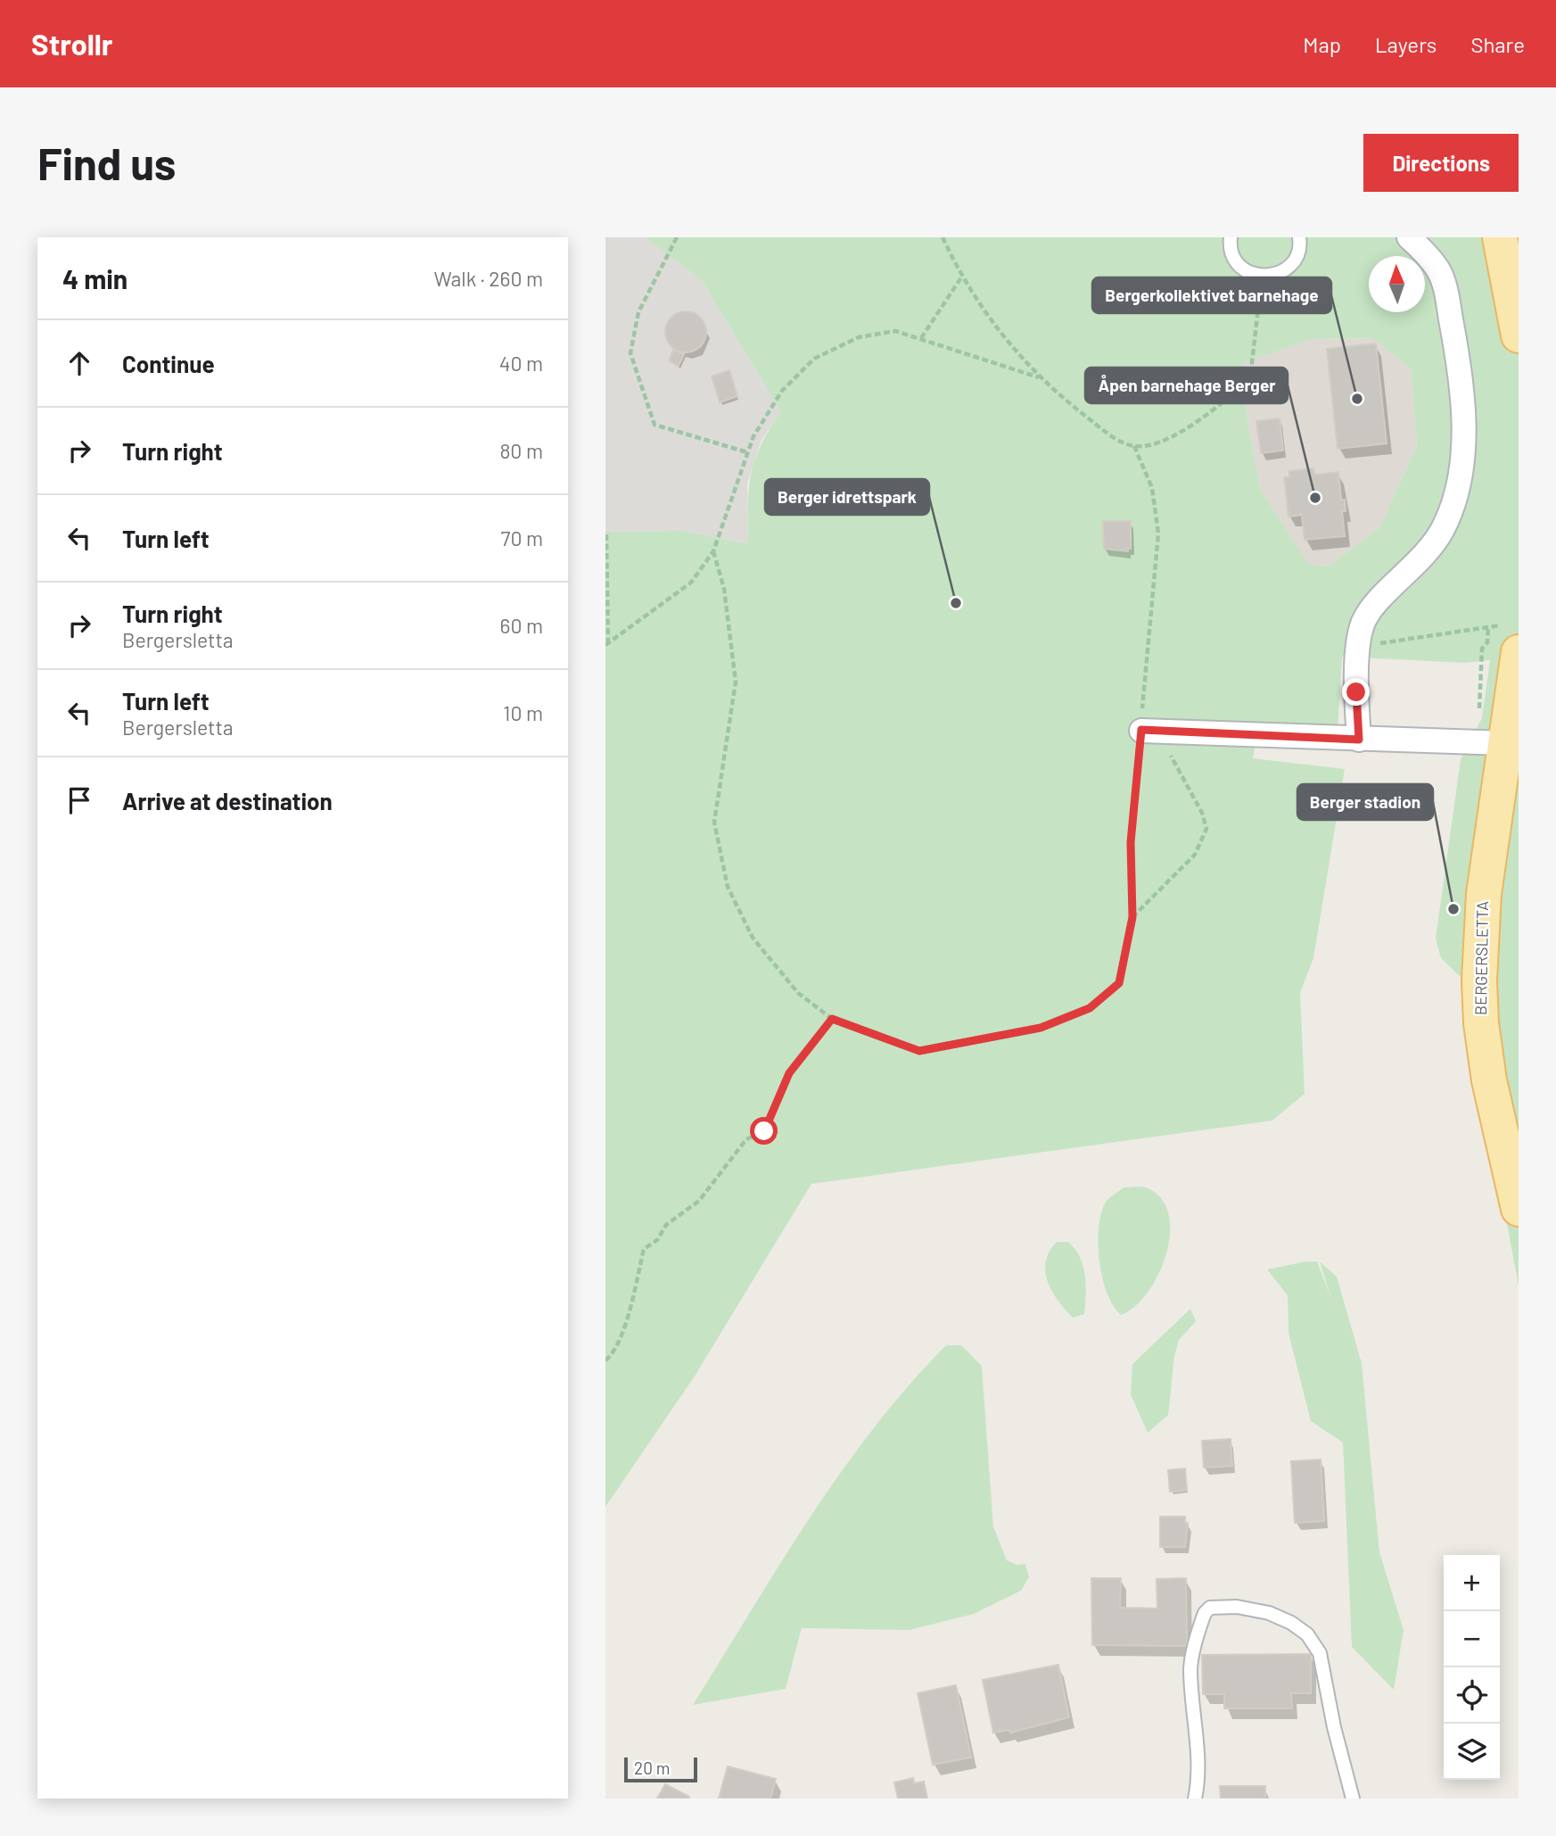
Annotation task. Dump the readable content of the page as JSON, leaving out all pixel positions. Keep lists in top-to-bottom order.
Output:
{
  "streets": {
    "main road": ["BERGERSLETTA"]
  },
  "places": [
    "Bergerkollektivet barnehage",
    "Åpen barnehage Berger",
    "Berger idrettspark",
    "Berger stadion"
  ],
  "scale_bar": "20 m",
  "north": "top",
  "page": {
    "header": "Strollr",
    "nav": ["Map", "Layers", "Share"],
    "buttons": "Directions",
    "title": "Find us",
    "heading": ["4 min", "Walk · 260 m"],
    "list": [
      ["Continue", "40 m"],
      ["Turn right", "80 m"],
      ["Turn left", "70 m"],
      ["Turn right", "Bergersletta", "60 m"],
      ["Turn left", "Bergersletta", "10 m"],
      "Arrive at destination"
    ],
    "map_buttons": ["+", "−"],
    "scale": "20 m"
  }
}
